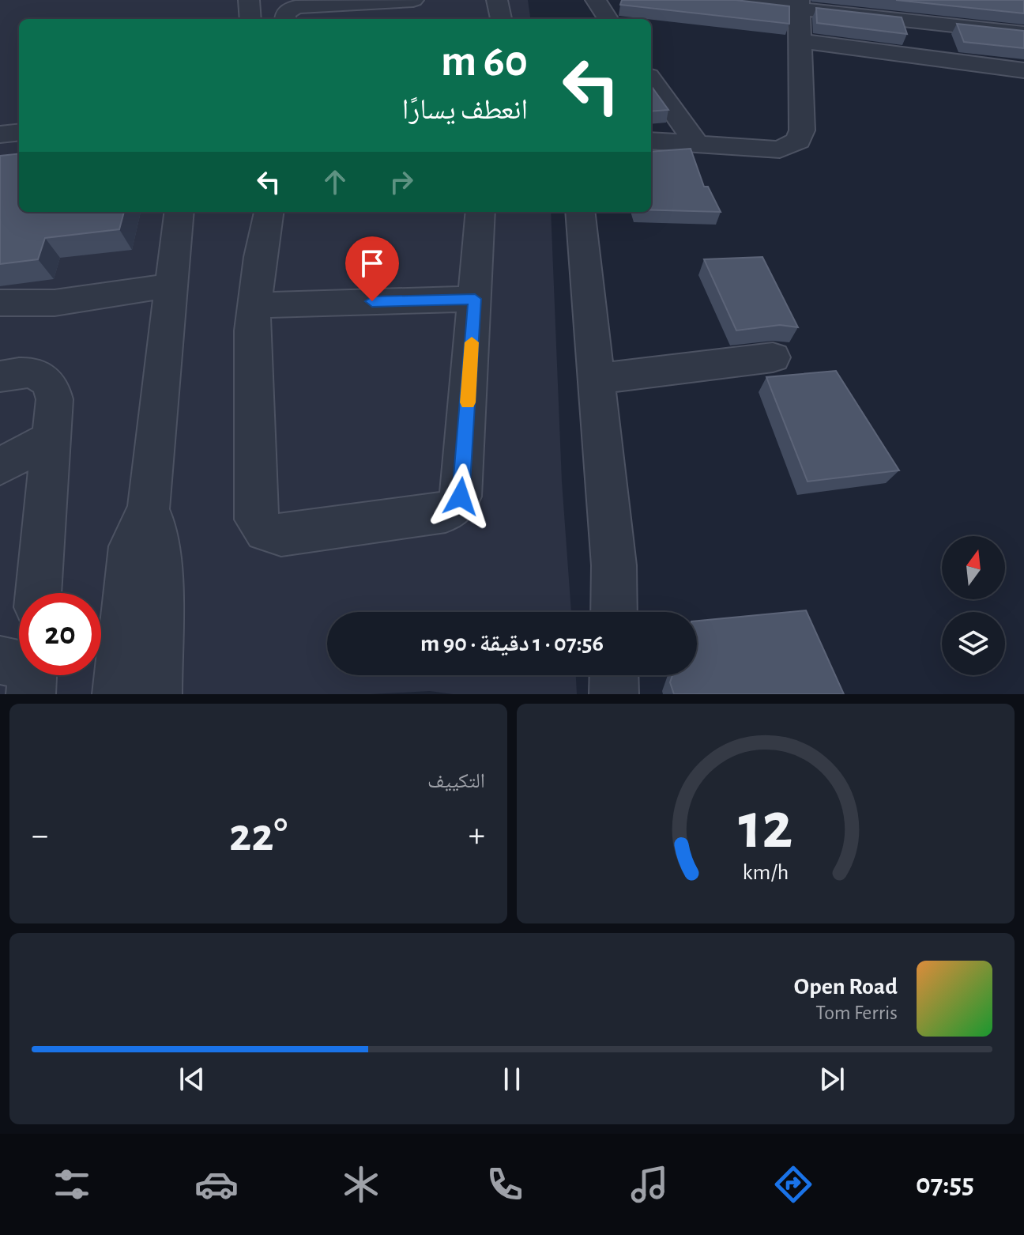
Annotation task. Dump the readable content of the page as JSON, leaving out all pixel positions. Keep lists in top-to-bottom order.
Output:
{
  "north": "top",
  "page": {
    "turn": ["60 m", "انعطف يسارًا"],
    "limit": "20",
    "trip": "07:56 · 1 دقيقة · 90 m",
    "tile": "التكييف",
    "heat": ["−", "22°", "+"],
    "song": ["Open Road", "Tom Ferris"],
    "tabs": "07:55",
    "gauge": ["12", "km/h"]
  }
}
